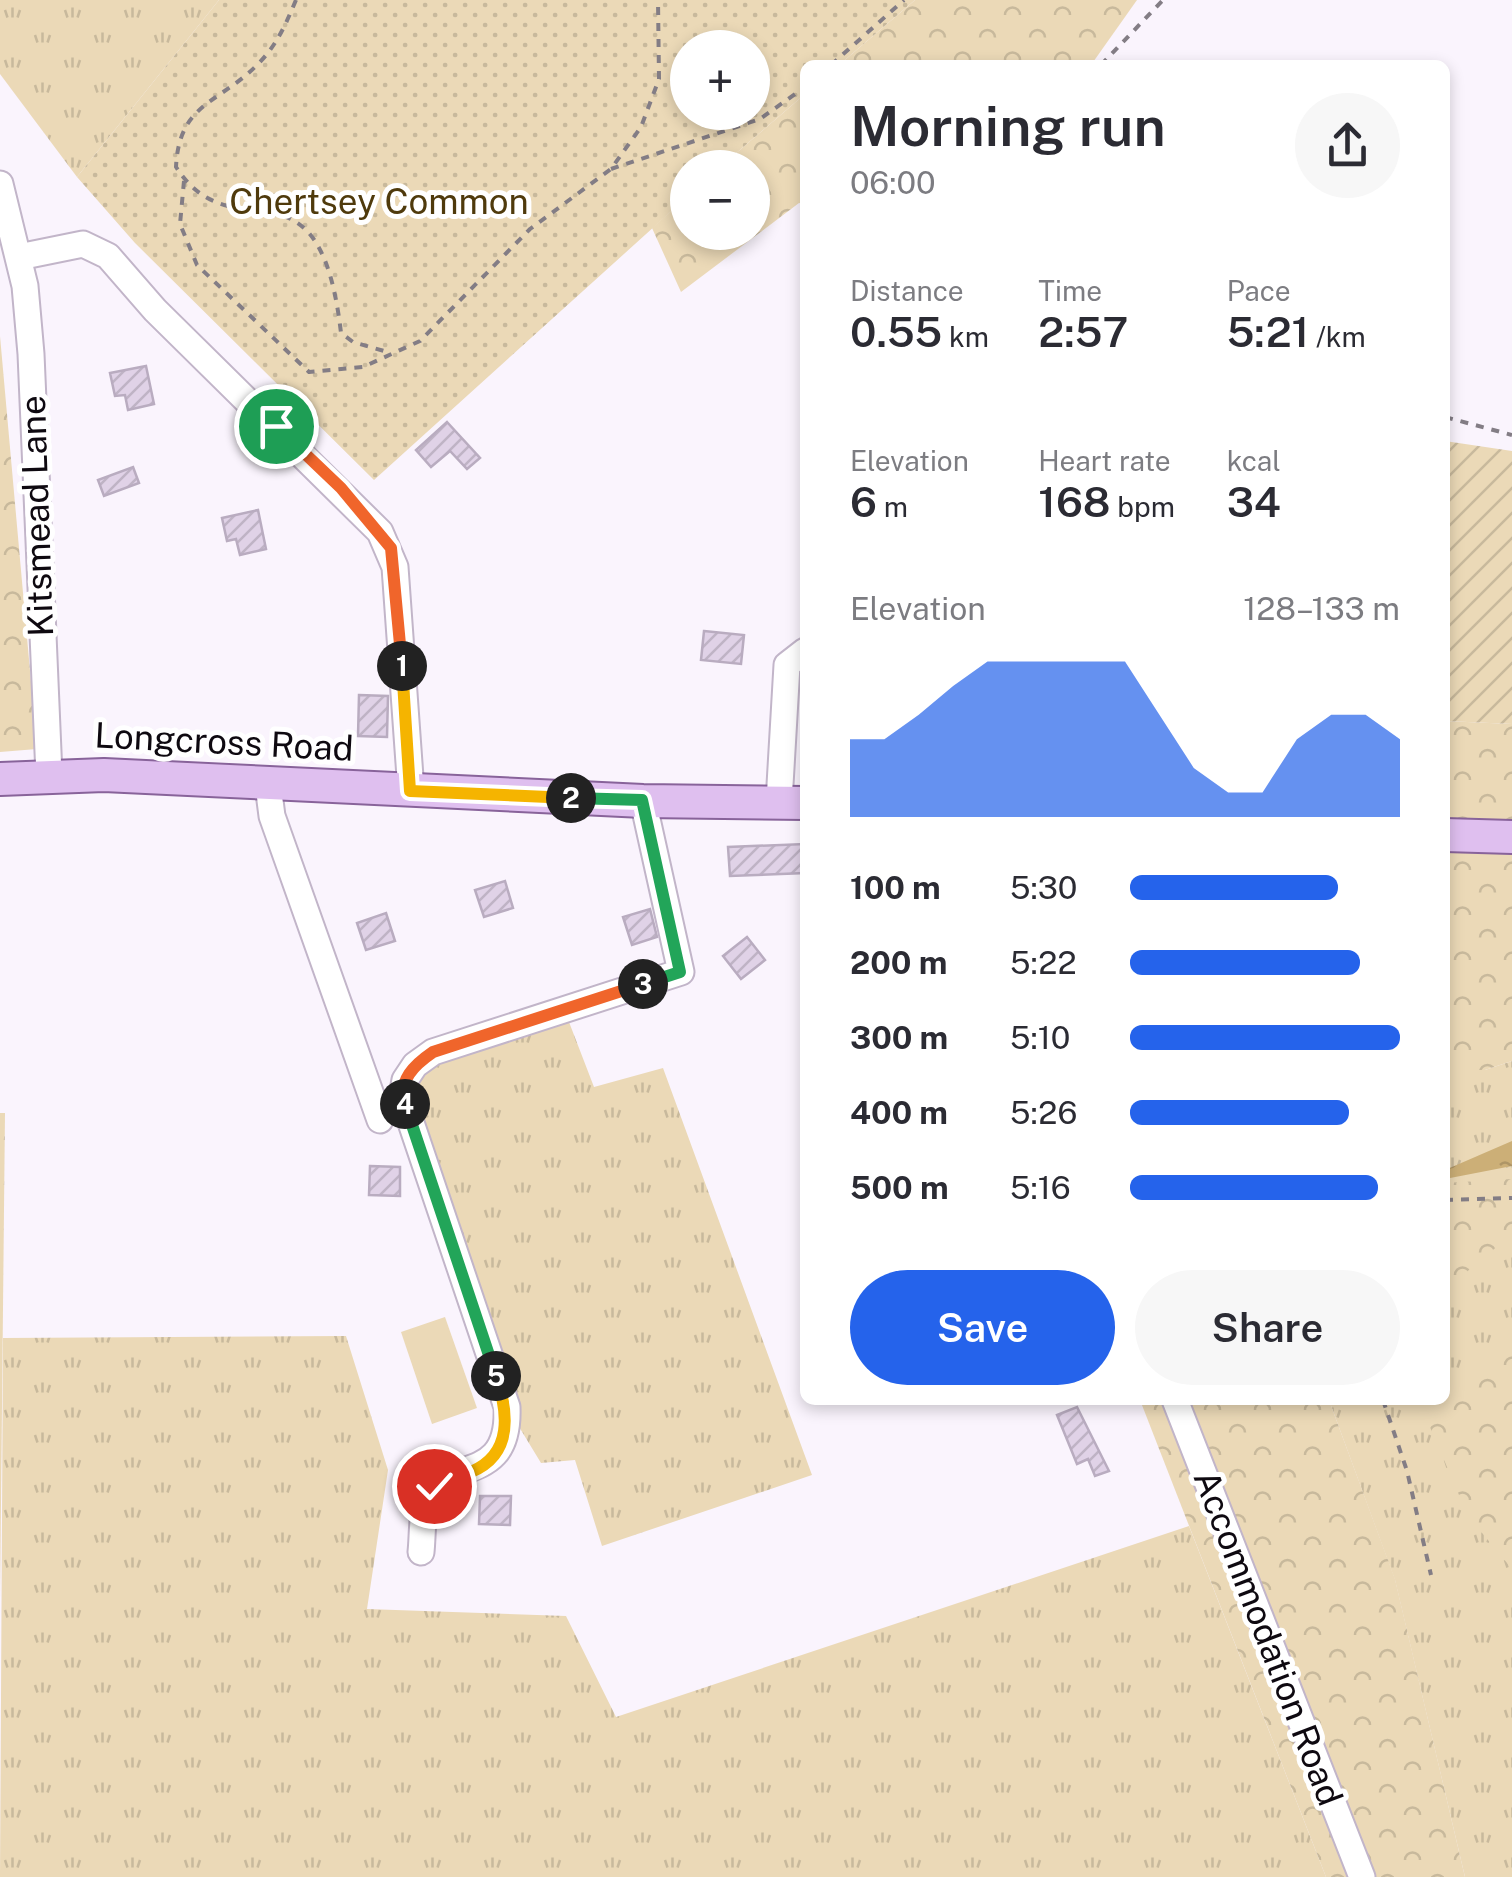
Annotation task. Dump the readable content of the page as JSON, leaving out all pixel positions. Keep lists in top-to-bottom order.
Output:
{
  "streets": {
    "main road": ["Longcross Road"],
    "street": ["Kitsmead Lane", "Accommodation Road"]
  },
  "crossings": [
    ["Kitsmead Lane", "Longcross Road"]
  ],
  "parks": ["Chertsey Common"],
  "page": {
    "map_buttons": ["+", "−"],
    "heading": ["Morning run", "06:00"],
    "stats": [
      ["Distance", "0.55 km"],
      ["Time", "2:57"],
      ["Pace", "5:21 /km"],
      ["Elevation", "6 m"],
      ["Heart rate", "168 bpm"],
      ["kcal", "34"]
    ],
    "chart": ["Elevation", "128–133 m"],
    "pins": [
      "1",
      "2",
      "3",
      "4",
      "5"
    ],
    "list": [
      {
        "name": "100 m",
        "note": "5:30"
      },
      {
        "name": "200 m",
        "note": "5:22"
      },
      {
        "name": "300 m",
        "note": "5:10"
      },
      {
        "name": "400 m",
        "note": "5:26"
      },
      {
        "name": "500 m",
        "note": "5:16"
      }
    ],
    "buttons": ["Save", "Share"]
  }
}
